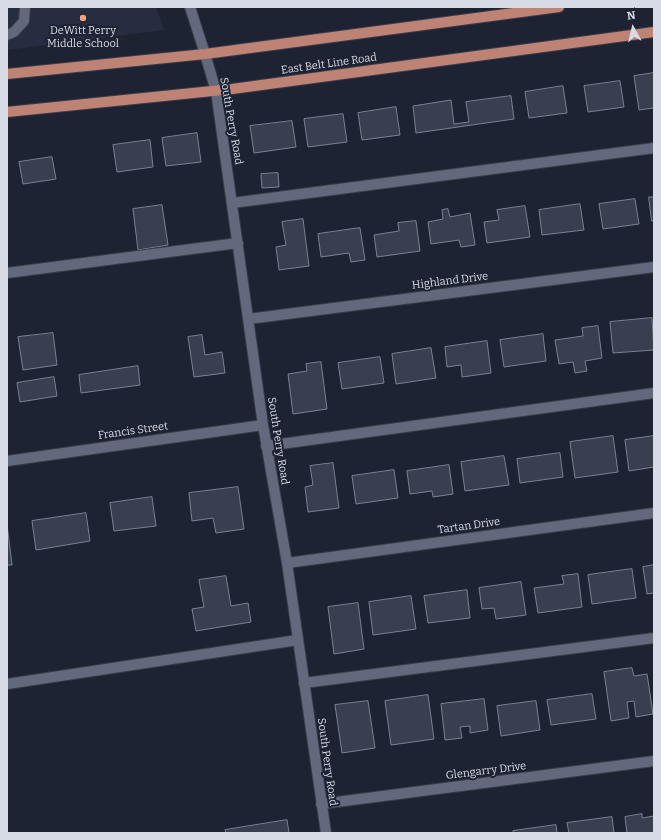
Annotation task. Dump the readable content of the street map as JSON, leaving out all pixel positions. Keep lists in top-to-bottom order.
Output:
{
  "streets": {
    "main road": ["East Belt Line Road"],
    "street": [
      "South Perry Road",
      "Highland Drive",
      "Francis Street",
      "Tartan Drive",
      "Glengarry Drive"
    ]
  },
  "crossings": [
    ["East Belt Line Road", "South Perry Road"],
    ["South Perry Road", "Highland Drive"],
    ["South Perry Road", "Francis Street"],
    ["South Perry Road", "Tartan Drive"],
    ["South Perry Road", "Glengarry Drive"]
  ],
  "places": ["DeWitt Perry Middle School"],
  "north": "top"
}
